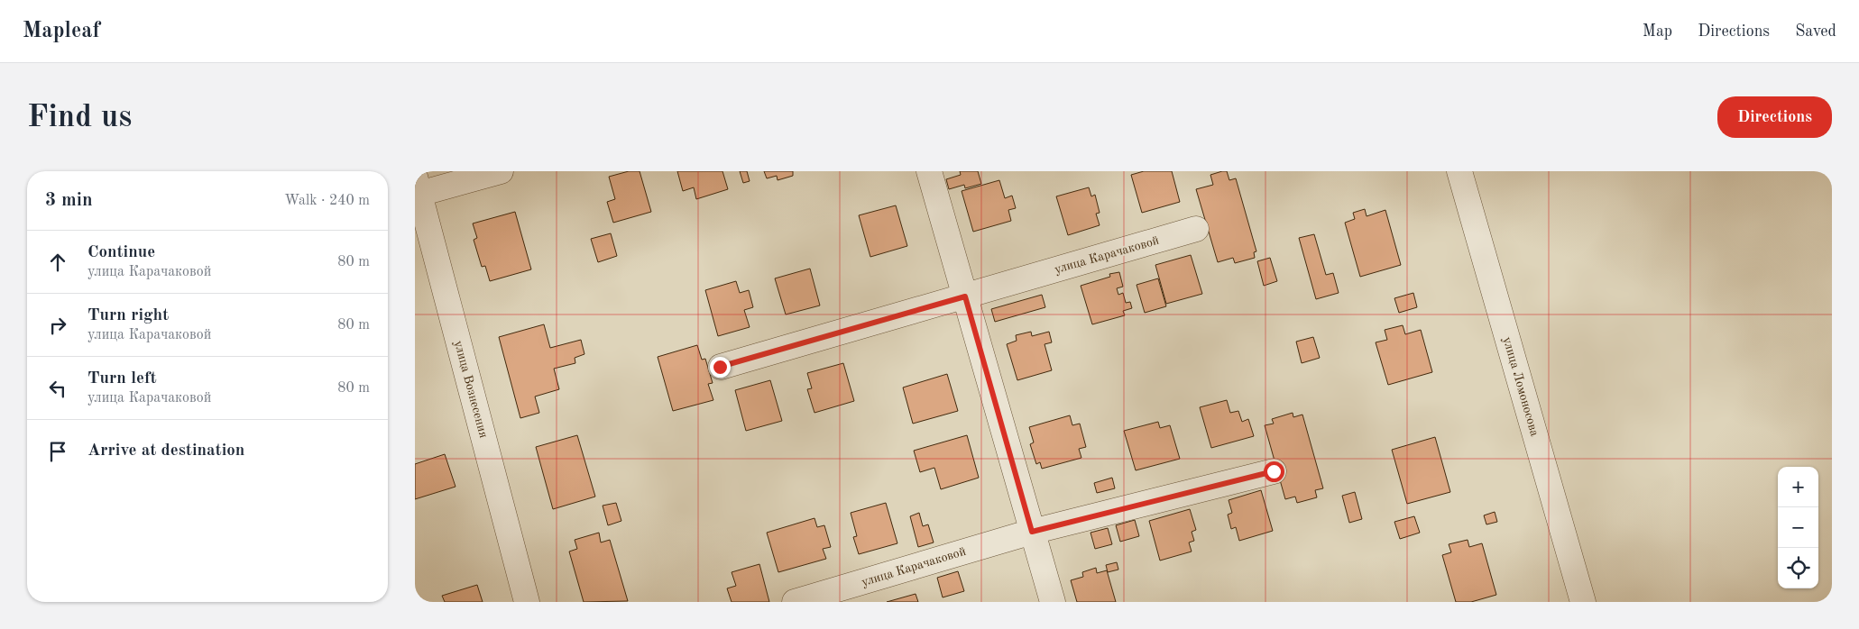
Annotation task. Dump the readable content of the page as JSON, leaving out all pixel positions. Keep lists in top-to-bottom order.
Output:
{
  "streets": {
    "street": ["улица Карачаковой", "улица Ломоносова", "улица Вознесения"]
  },
  "page": {
    "header": "Mapleaf",
    "nav": ["Map", "Directions", "Saved"],
    "buttons": "Directions",
    "title": "Find us",
    "heading": ["3 min", "Walk · 240 m"],
    "list": [
      ["Continue", "улица Карачаковой", "80 m"],
      ["Turn right", "улица Карачаковой", "80 m"],
      ["Turn left", "улица Карачаковой", "80 m"],
      "Arrive at destination"
    ],
    "map_buttons": ["+", "−"]
  }
}
